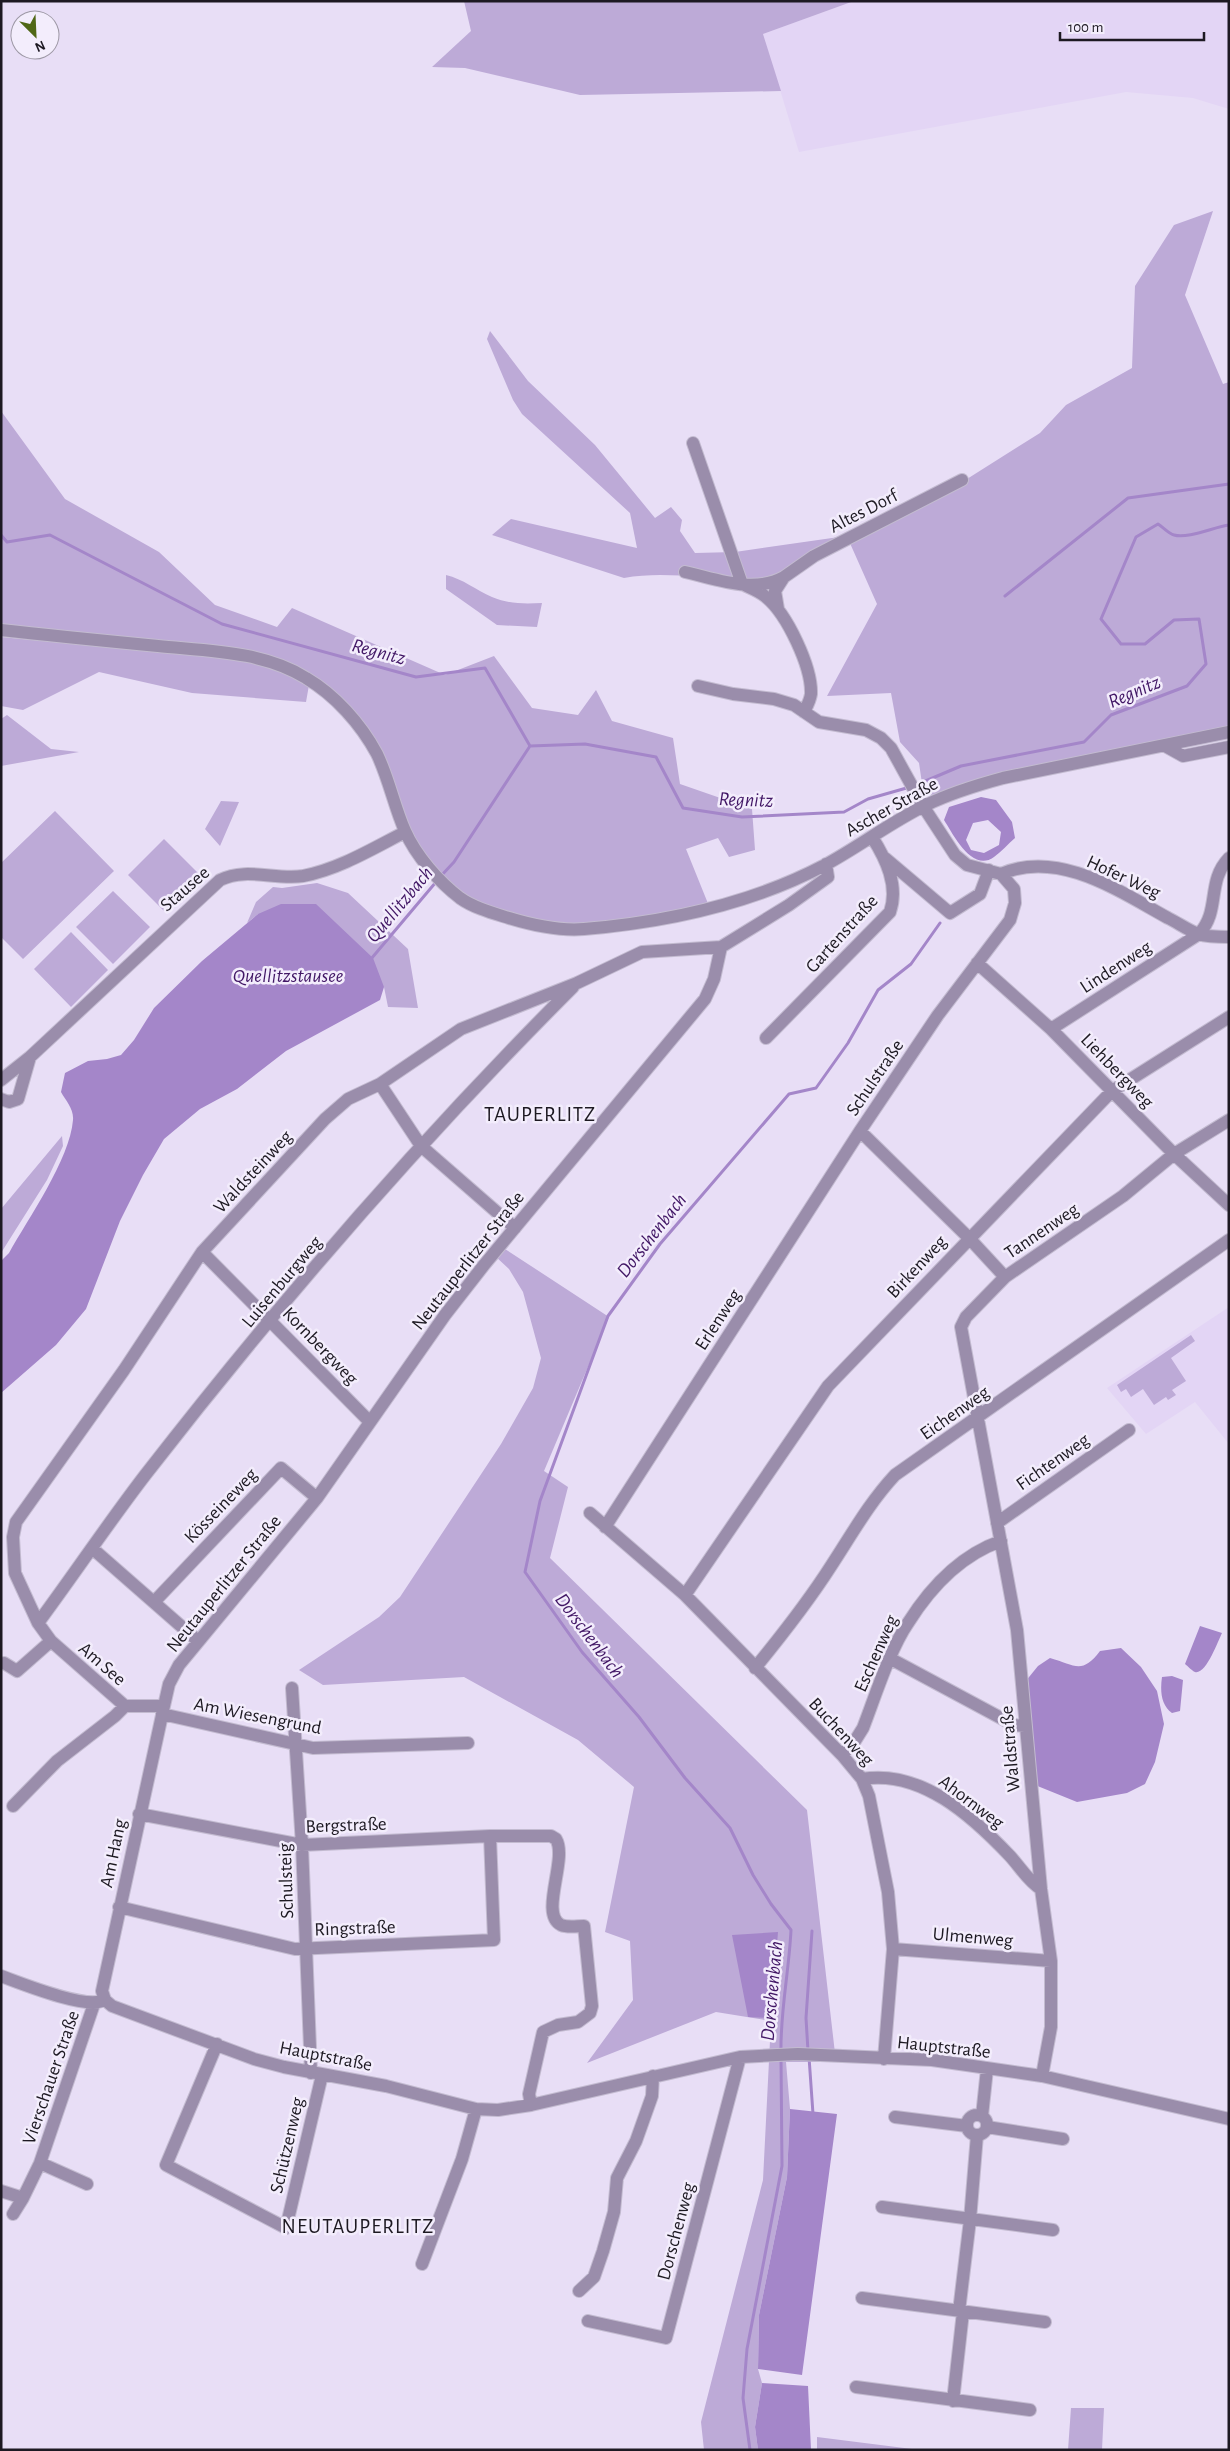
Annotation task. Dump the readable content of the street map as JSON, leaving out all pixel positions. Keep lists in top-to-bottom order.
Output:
{
  "streets": {
    "street": [
      "Altes Dorf",
      "Ascher Straße",
      "Hofer Weg",
      "Stausee",
      "Gartenstraße",
      "Lindenweg",
      "Liehbergweg",
      "Schulstraße",
      "Waldsteinweg",
      "Tannenweg",
      "Neutauperlitzer Straße",
      "Birkenweg",
      "Luisenburgweg",
      "Erlenweg",
      "Kornbergweg",
      "Eichenweg",
      "Fichtenweg",
      "Kösseineweg",
      "Eschenweg",
      "Am See",
      "Am Wiesengrund",
      "Buchenweg",
      "Waldstraße",
      "Ahornweg",
      "Bergstraße",
      "Am Hang",
      "Schulsteig",
      "Ringstraße",
      "Ulmenweg",
      "Hauptstraße",
      "Vierschauer Straße",
      "Schützenweg",
      "Dorschenweg"
    ]
  },
  "crossings": [
    ["Ascher Straße", "Stausee"],
    ["Ascher Straße", "Gartenstraße"],
    ["Hofer Weg", "Lindenweg"],
    ["Hofer Weg", "Schulstraße"],
    ["Lindenweg", "Liehbergweg"],
    ["Liehbergweg", "Schulstraße"],
    ["Liehbergweg", "Tannenweg"],
    ["Liehbergweg", "Birkenweg"],
    ["Schulstraße", "Tannenweg"],
    ["Schulstraße", "Birkenweg"],
    ["Schulstraße", "Erlenweg"],
    ["Waldsteinweg", "Neutauperlitzer Straße"],
    ["Waldsteinweg", "Luisenburgweg"],
    ["Waldsteinweg", "Kornbergweg"],
    ["Waldsteinweg", "Am See"],
    ["Tannenweg", "Eichenweg"],
    ["Tannenweg", "Waldstraße"],
    ["Neutauperlitzer Straße", "Kornbergweg"],
    ["Neutauperlitzer Straße", "Kösseineweg"],
    ["Neutauperlitzer Straße", "Am See"],
    ["Neutauperlitzer Straße", "Am Wiesengrund"],
    ["Neutauperlitzer Straße", "Am Hang"],
    ["Birkenweg", "Buchenweg"],
    ["Luisenburgweg", "Kornbergweg"],
    ["Luisenburgweg", "Am See"],
    ["Erlenweg", "Buchenweg"],
    ["Eichenweg", "Buchenweg"],
    ["Eichenweg", "Waldstraße"],
    ["Fichtenweg", "Waldstraße"],
    ["Eschenweg", "Buchenweg"],
    ["Eschenweg", "Waldstraße"],
    ["Am See", "Am Wiesengrund"],
    ["Am See", "Am Hang"],
    ["Am Wiesengrund", "Am Hang"],
    ["Am Wiesengrund", "Schulsteig"],
    ["Buchenweg", "Ahornweg"],
    ["Buchenweg", "Ulmenweg"],
    ["Buchenweg", "Hauptstraße"],
    ["Waldstraße", "Ahornweg"],
    ["Waldstraße", "Ulmenweg"],
    ["Waldstraße", "Hauptstraße"],
    ["Bergstraße", "Am Hang"],
    ["Bergstraße", "Schulsteig"],
    ["Bergstraße", "Ringstraße"],
    ["Bergstraße", "Hauptstraße"],
    ["Am Hang", "Ringstraße"],
    ["Am Hang", "Hauptstraße"],
    ["Am Hang", "Vierschauer Straße"],
    ["Schulsteig", "Ringstraße"],
    ["Schulsteig", "Hauptstraße"],
    ["Schulsteig", "Schützenweg"],
    ["Hauptstraße", "Vierschauer Straße"],
    ["Hauptstraße", "Schützenweg"],
    ["Hauptstraße", "Dorschenweg"]
  ],
  "districts": ["TAUPERLITZ", "NEUTAUPERLITZ"],
  "water": [
    "Regnitz",
    "Quellitzbach",
    "Quellitzstausee",
    "Dorschenbach"
  ],
  "scale_bar": "100 m",
  "north": "bottom right"
}
